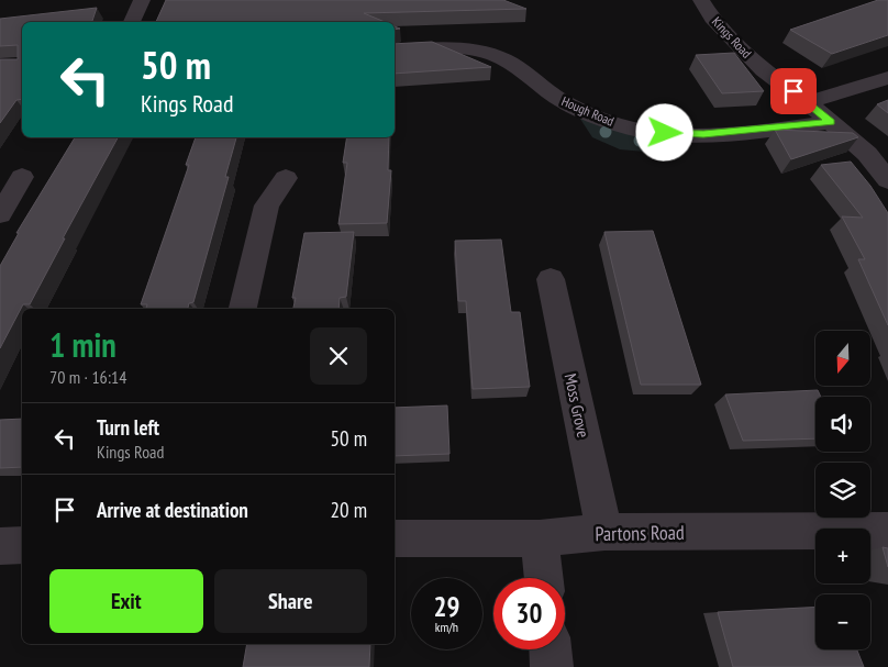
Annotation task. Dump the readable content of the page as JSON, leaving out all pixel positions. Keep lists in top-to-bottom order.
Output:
{
  "streets": {
    "street": [
      "Kings Road",
      "Hough Road",
      "Moss Grove",
      "Partons Road"
    ]
  },
  "crossings": [
    ["Kings Road", "Hough Road"],
    ["Moss Grove", "Partons Road"]
  ],
  "north": "bottom",
  "page": {
    "turn": ["50 m", "Kings Road"],
    "heading": ["1 min", "70 m · 16:14"],
    "map_buttons": ["+", "−"],
    "list": [
      {
        "name": "Turn left",
        "note": "Kings Road",
        "value": "50 m"
      },
      {
        "name": "Arrive at destination",
        "value": "20 m"
      }
    ],
    "buttons": ["Exit", "Share"],
    "speed": "29 km/h",
    "limit": "30"
  }
}
